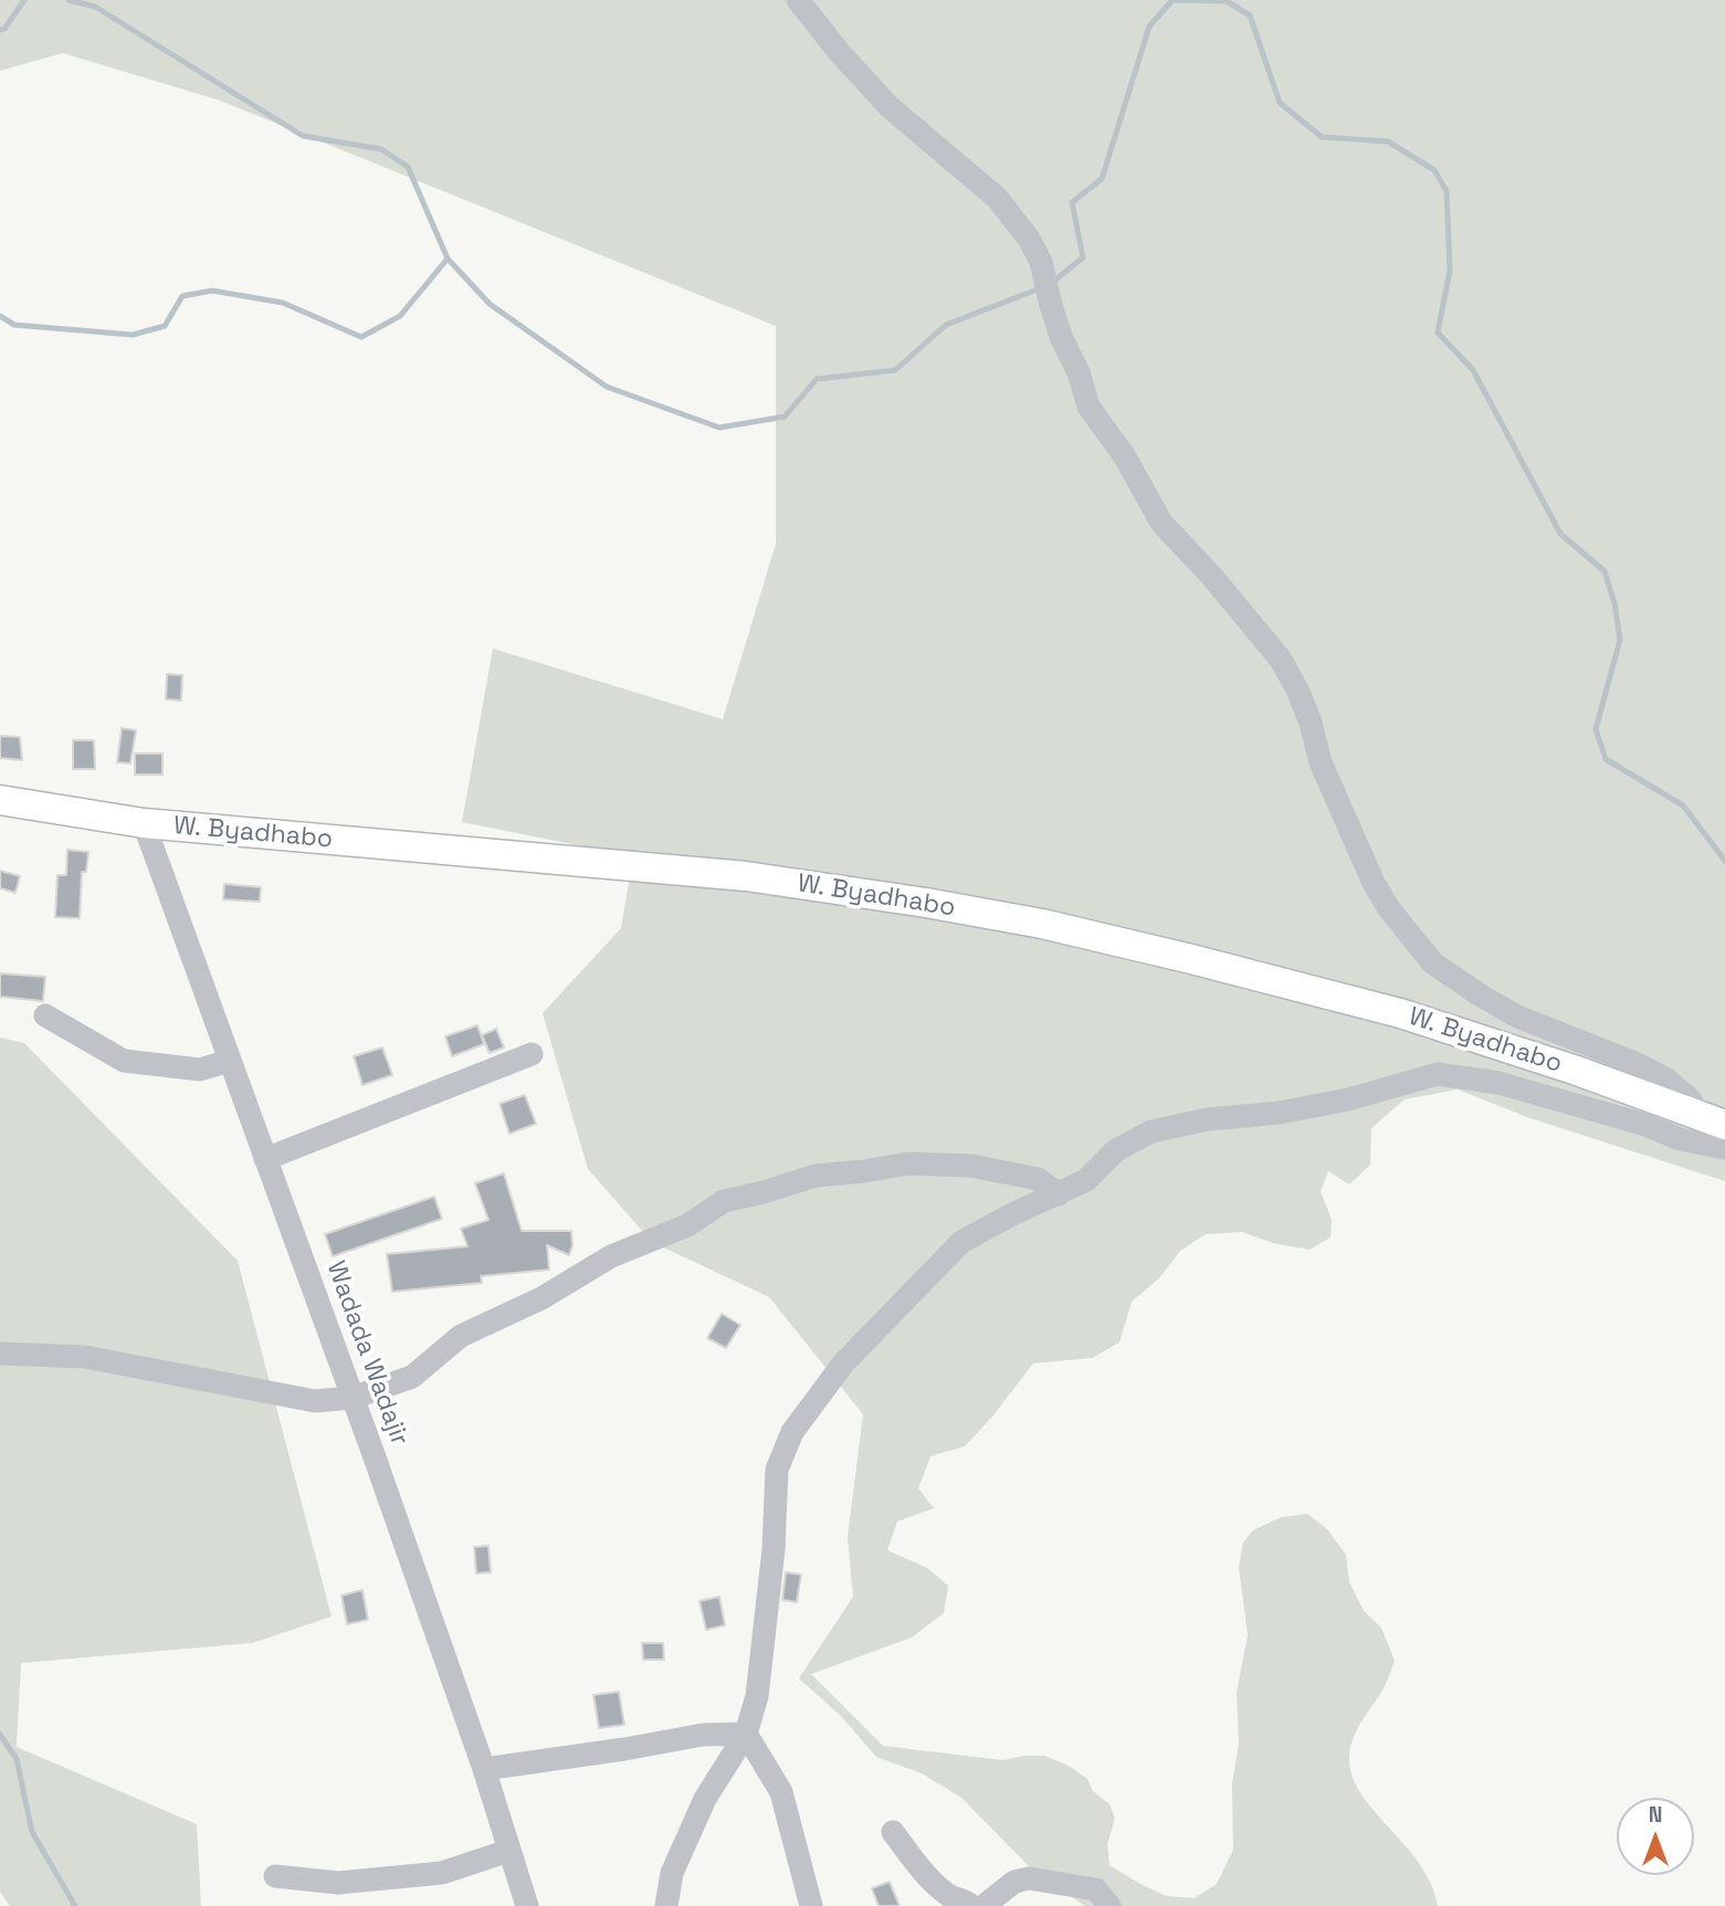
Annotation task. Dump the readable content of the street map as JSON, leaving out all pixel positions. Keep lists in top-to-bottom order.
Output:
{
  "streets": {
    "main road": ["W. Byadhabo"],
    "street": ["Wadada Wadajir"]
  },
  "crossings": [
    ["W. Byadhabo", "Wadada Wadajir"]
  ],
  "north": "top"
}
